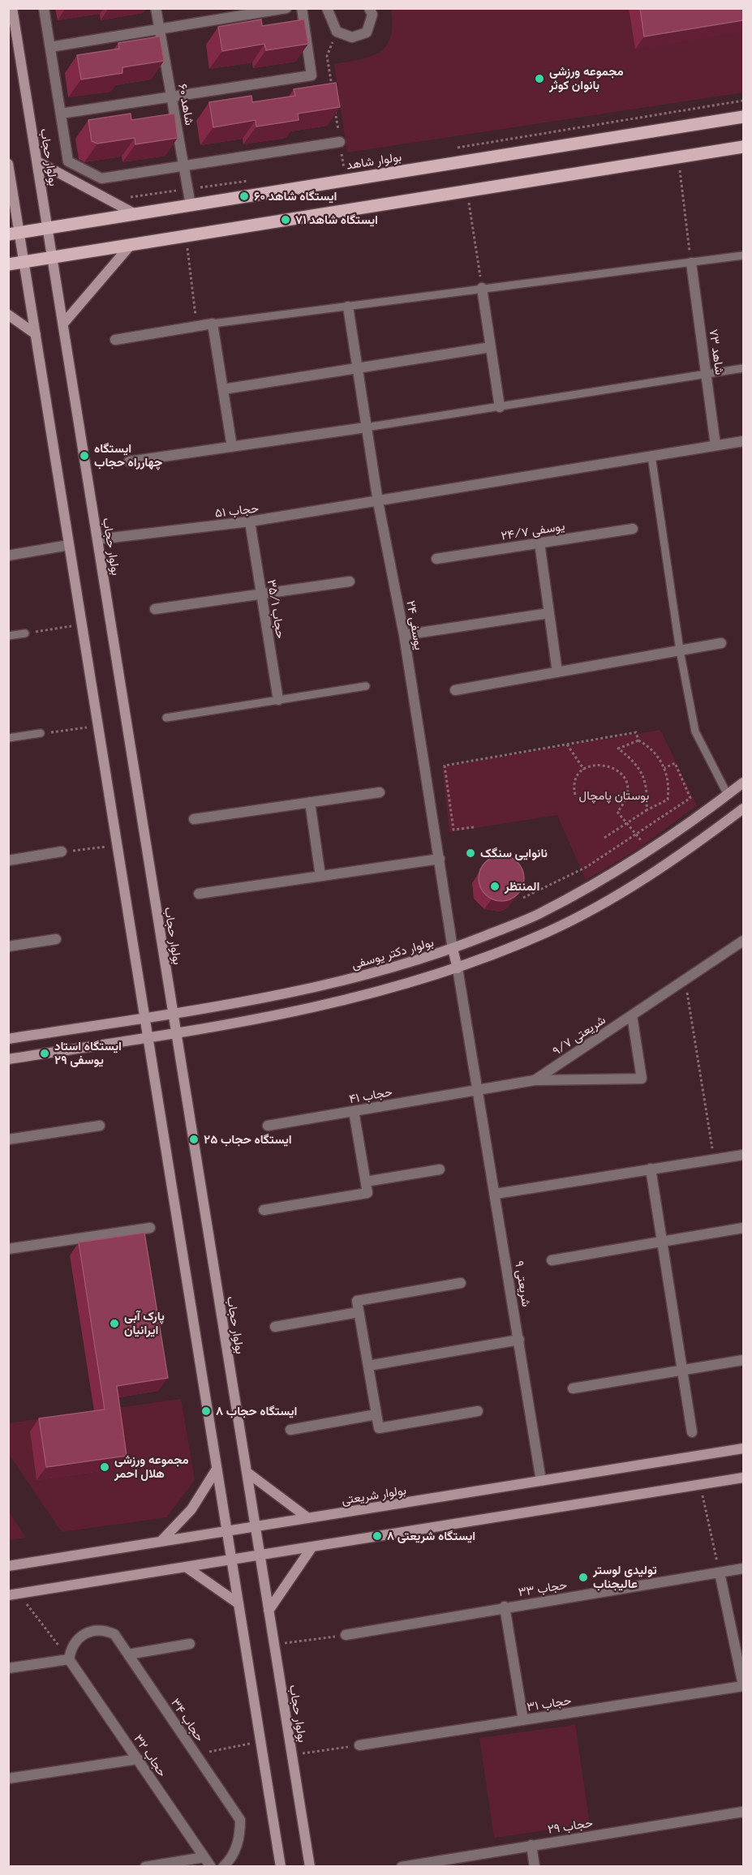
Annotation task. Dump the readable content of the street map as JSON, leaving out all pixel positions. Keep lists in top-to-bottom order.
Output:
{
  "streets": {
    "main road": [
      "بولوار حجاب",
      "بولوار شاهد",
      "بولوار دکتر یوسفی",
      "بولوار شریعتی"
    ],
    "street": [
      "شاهد ۶۰",
      "شاهد ۷۳",
      "حجاب ۵۱",
      "یوسفی ۲۴/۷",
      "حجاب ۳۵/۱",
      "یوسفی ۲۴",
      "شریعتی ۹/۷",
      "حجاب ۴۱",
      "شریعتی ۹",
      "حجاب ۳۳",
      "حجاب ۳۱",
      "حجاب ۳۴",
      "حجاب ۳۲",
      "حجاب ۲۹"
    ]
  },
  "crossings": [
    ["شاهد ۶۰", "بولوار شاهد"],
    ["بولوار حجاب", "بولوار شاهد"],
    ["بولوار حجاب", "حجاب ۵۱"],
    ["بولوار حجاب", "بولوار دکتر یوسفی"],
    ["بولوار حجاب", "بولوار شریعتی"],
    ["شاهد ۷۳", "حجاب ۵۱"],
    ["حجاب ۵۱", "حجاب ۳۵/۱"],
    ["حجاب ۵۱", "یوسفی ۲۴"],
    ["یوسفی ۲۴", "بولوار دکتر یوسفی"],
    ["شریعتی ۹/۷", "حجاب ۴۱"],
    ["شریعتی ۹/۷", "شریعتی ۹"],
    ["حجاب ۴۱", "شریعتی ۹"],
    ["شریعتی ۹", "بولوار شریعتی"],
    ["حجاب ۳۴", "حجاب ۳۲"]
  ],
  "parks": ["بوستان پامچال"],
  "places": [
    "مجموعه ورزشی بانوان کوثر",
    "ایستگاه شاهد ۶۰",
    "ایستگاه شاهد ۷۱",
    "ایستگاه چهارراه حجاب",
    "نانوایی سنگک",
    "المنتظر",
    "ایستگاه استاد یوسفی ۲۹",
    "ایستگاه حجاب ۲۵",
    "پارک آبی ایرانیان",
    "ایستگاه حجاب ۸",
    "مجموعه ورزشی هلال احمر",
    "ایستگاه شریعتی ۸",
    "تولیدی لوستر عالیجناب"
  ]
}
